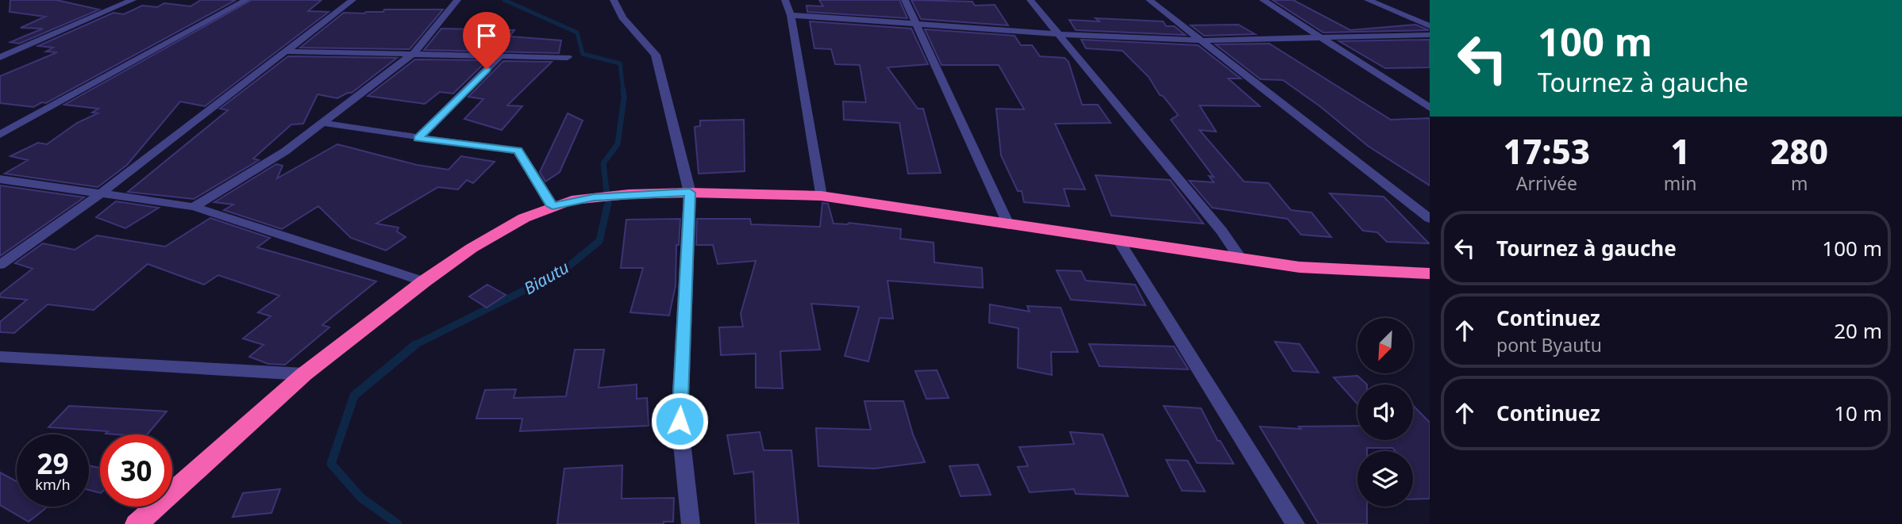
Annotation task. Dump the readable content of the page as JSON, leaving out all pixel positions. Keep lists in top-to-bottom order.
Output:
{
  "water": ["Biautu"],
  "north": "bottom left",
  "page": {
    "turn": ["100 m", "Tournez à gauche"],
    "eta": [
      "17:53",
      "Arrivée",
      "1",
      "min",
      "280",
      "m"
    ],
    "list": [
      {
        "name": "Tournez à gauche",
        "value": "100 m"
      },
      {
        "name": "Continuez",
        "note": "pont Byautu",
        "value": "20 m"
      },
      {
        "name": "Continuez",
        "value": "10 m"
      }
    ],
    "speed": "29 km/h",
    "limit": "30"
  }
}
